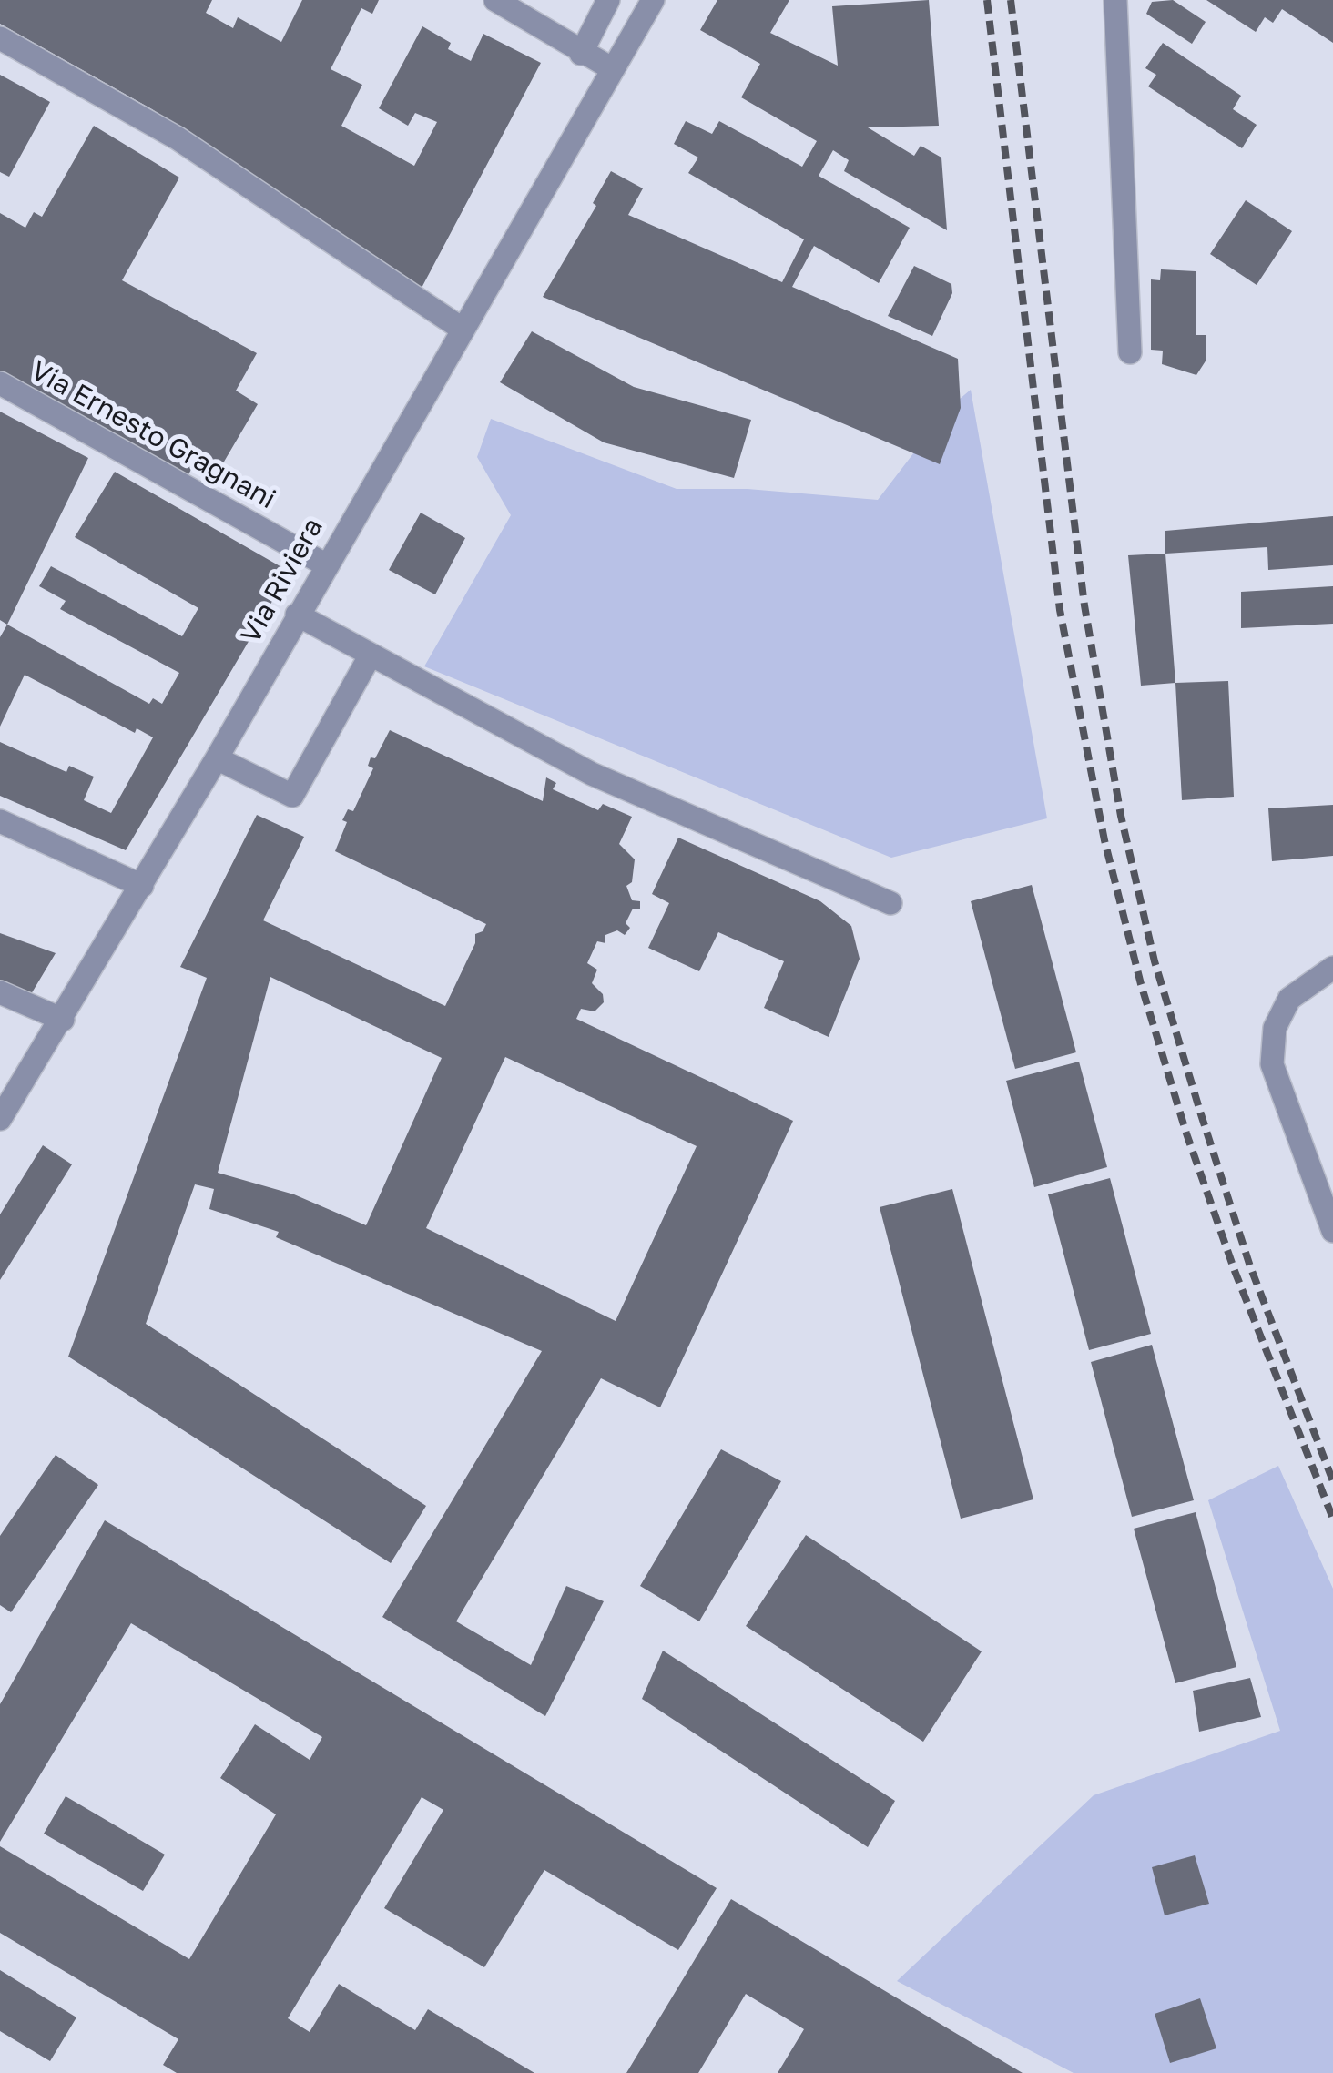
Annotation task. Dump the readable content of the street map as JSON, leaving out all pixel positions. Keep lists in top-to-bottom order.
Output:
{
  "streets": {
    "street": ["Via Ernesto Gragnani", "Via Riviera"]
  },
  "crossings": [
    ["Via Ernesto Gragnani", "Via Riviera"]
  ]
}
